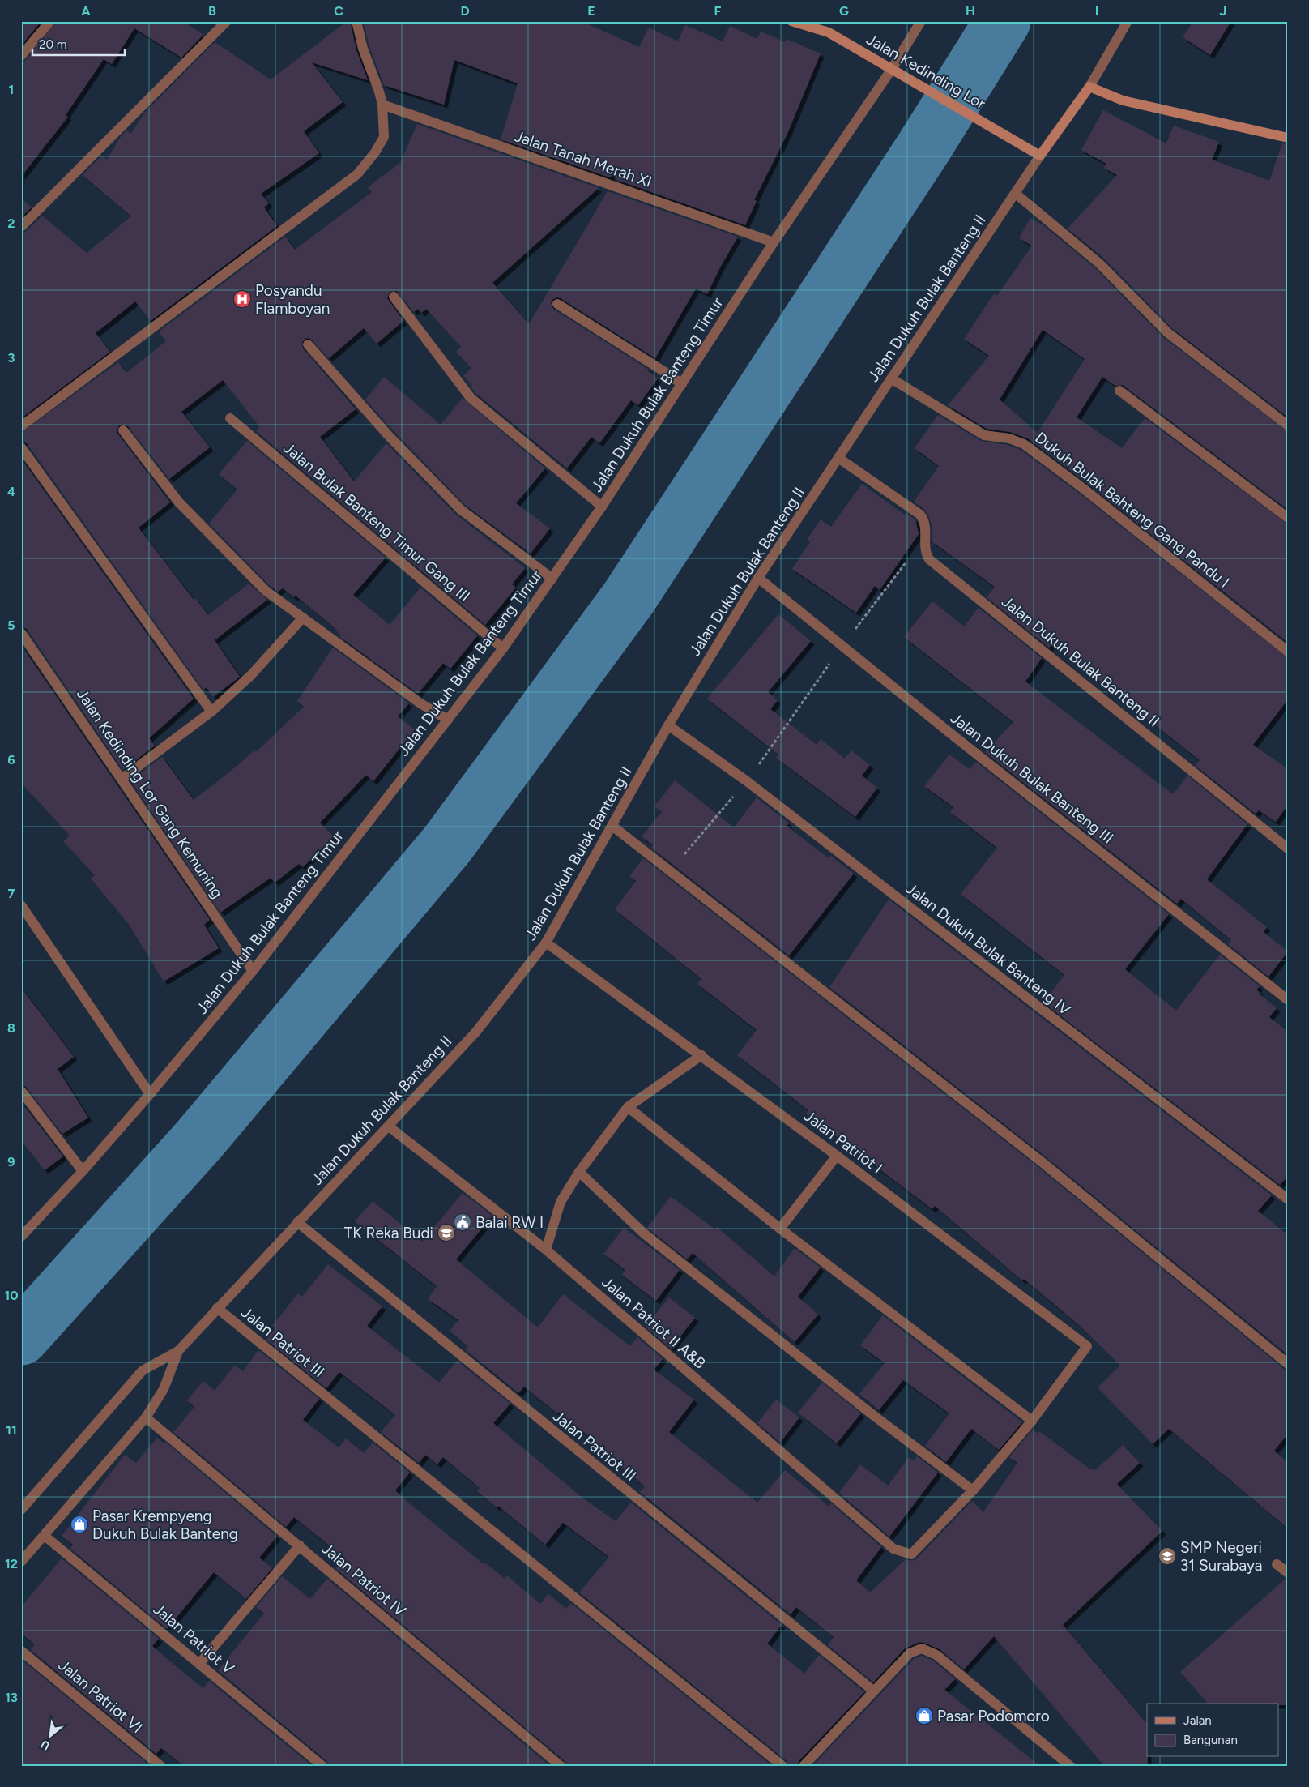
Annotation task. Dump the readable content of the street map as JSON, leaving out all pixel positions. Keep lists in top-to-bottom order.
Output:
{
  "streets": {
    "main road": ["Jalan Kedinding Lor"],
    "street": [
      "Jalan Tanah Merah XI",
      "Jalan Dukuh Bulak Banteng II",
      "Jalan Dukuh Bulak Banteng Timur",
      "Dukuh Bulak Bahteng Gang Pandu I",
      "Jalan Bulak Banteng Timur Gang III",
      "Jalan Dukuh Bulak Banteng III",
      "Jalan Kedinding Lor Gang Kemuning",
      "Jalan Dukuh Bulak Banteng IV",
      "Jalan Patriot I",
      "Jalan Patriot II A&B",
      "Jalan Patriot III",
      "Jalan Patriot IV",
      "Jalan Patriot V",
      "Jalan Patriot VI"
    ]
  },
  "crossings": [
    ["Jalan Kedinding Lor", "Jalan Dukuh Bulak Banteng II"],
    ["Jalan Kedinding Lor", "Jalan Dukuh Bulak Banteng Timur"],
    ["Jalan Tanah Merah XI", "Jalan Dukuh Bulak Banteng Timur"],
    ["Jalan Dukuh Bulak Banteng II", "Dukuh Bulak Bahteng Gang Pandu I"],
    ["Jalan Dukuh Bulak Banteng II", "Jalan Dukuh Bulak Banteng III"],
    ["Jalan Dukuh Bulak Banteng II", "Jalan Dukuh Bulak Banteng IV"],
    ["Jalan Dukuh Bulak Banteng II", "Jalan Patriot I"],
    ["Jalan Dukuh Bulak Banteng II", "Jalan Patriot II A&B"],
    ["Jalan Dukuh Bulak Banteng II", "Jalan Patriot III"],
    ["Jalan Dukuh Bulak Banteng II", "Jalan Patriot IV"],
    ["Jalan Dukuh Bulak Banteng II", "Jalan Patriot V"],
    ["Jalan Dukuh Bulak Banteng Timur", "Jalan Bulak Banteng Timur Gang III"],
    ["Jalan Dukuh Bulak Banteng Timur", "Jalan Kedinding Lor Gang Kemuning"]
  ],
  "places": {
    "hospital": ["Posyandu Flamboyan"],
    "public building": ["Balai RW I"],
    "school or university": ["TK Reka Budi", "SMP Negeri 31 Surabaya"],
    "shop": ["Pasar Krempyeng Dukuh Bulak Banteng", "Pasar Podomoro"]
  },
  "legend": ["Jalan", "Bangunan"],
  "scale_bar": "20 m",
  "north": "bottom left",
  "grid": {
    "columns": [
      "A",
      "B",
      "C",
      "D",
      "E",
      "F",
      "G",
      "H",
      "I",
      "J"
    ],
    "rows": [
      "1",
      "2",
      "3",
      "4",
      "5",
      "6",
      "7",
      "8",
      "9",
      "10",
      "11",
      "12",
      "13"
    ]
  }
}
